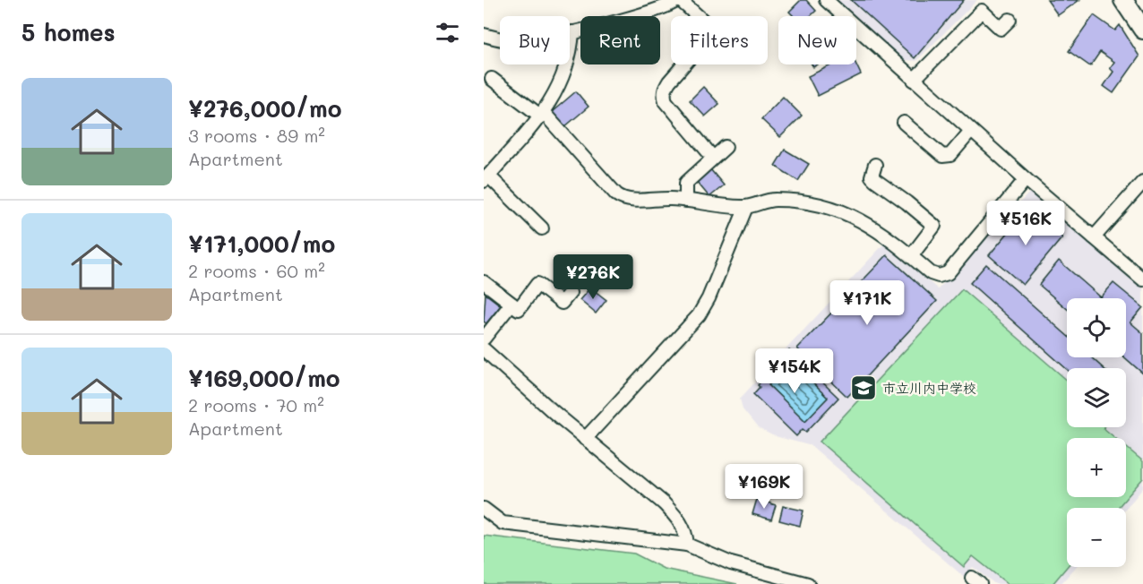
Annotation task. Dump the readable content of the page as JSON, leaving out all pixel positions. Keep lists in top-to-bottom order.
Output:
{
  "places": {
    "school or university": ["市立川内中学校"]
  },
  "page": {
    "heading": "5 homes",
    "chip": [
      "Buy",
      "Rent",
      "Filters",
      "New"
    ],
    "list": [
      {
        "name": "¥276,000/mo",
        "note": "3 rooms · 89 m² · Apartment"
      },
      {
        "name": "¥171,000/mo",
        "note": "2 rooms · 60 m² · Apartment"
      },
      {
        "name": "¥169,000/mo",
        "note": "2 rooms · 70 m² · Apartment"
      }
    ],
    "price": [
      "¥516K",
      "¥276K",
      "¥171K",
      "¥154K",
      "¥169K"
    ],
    "map_buttons": ["+", "−"]
  }
}
